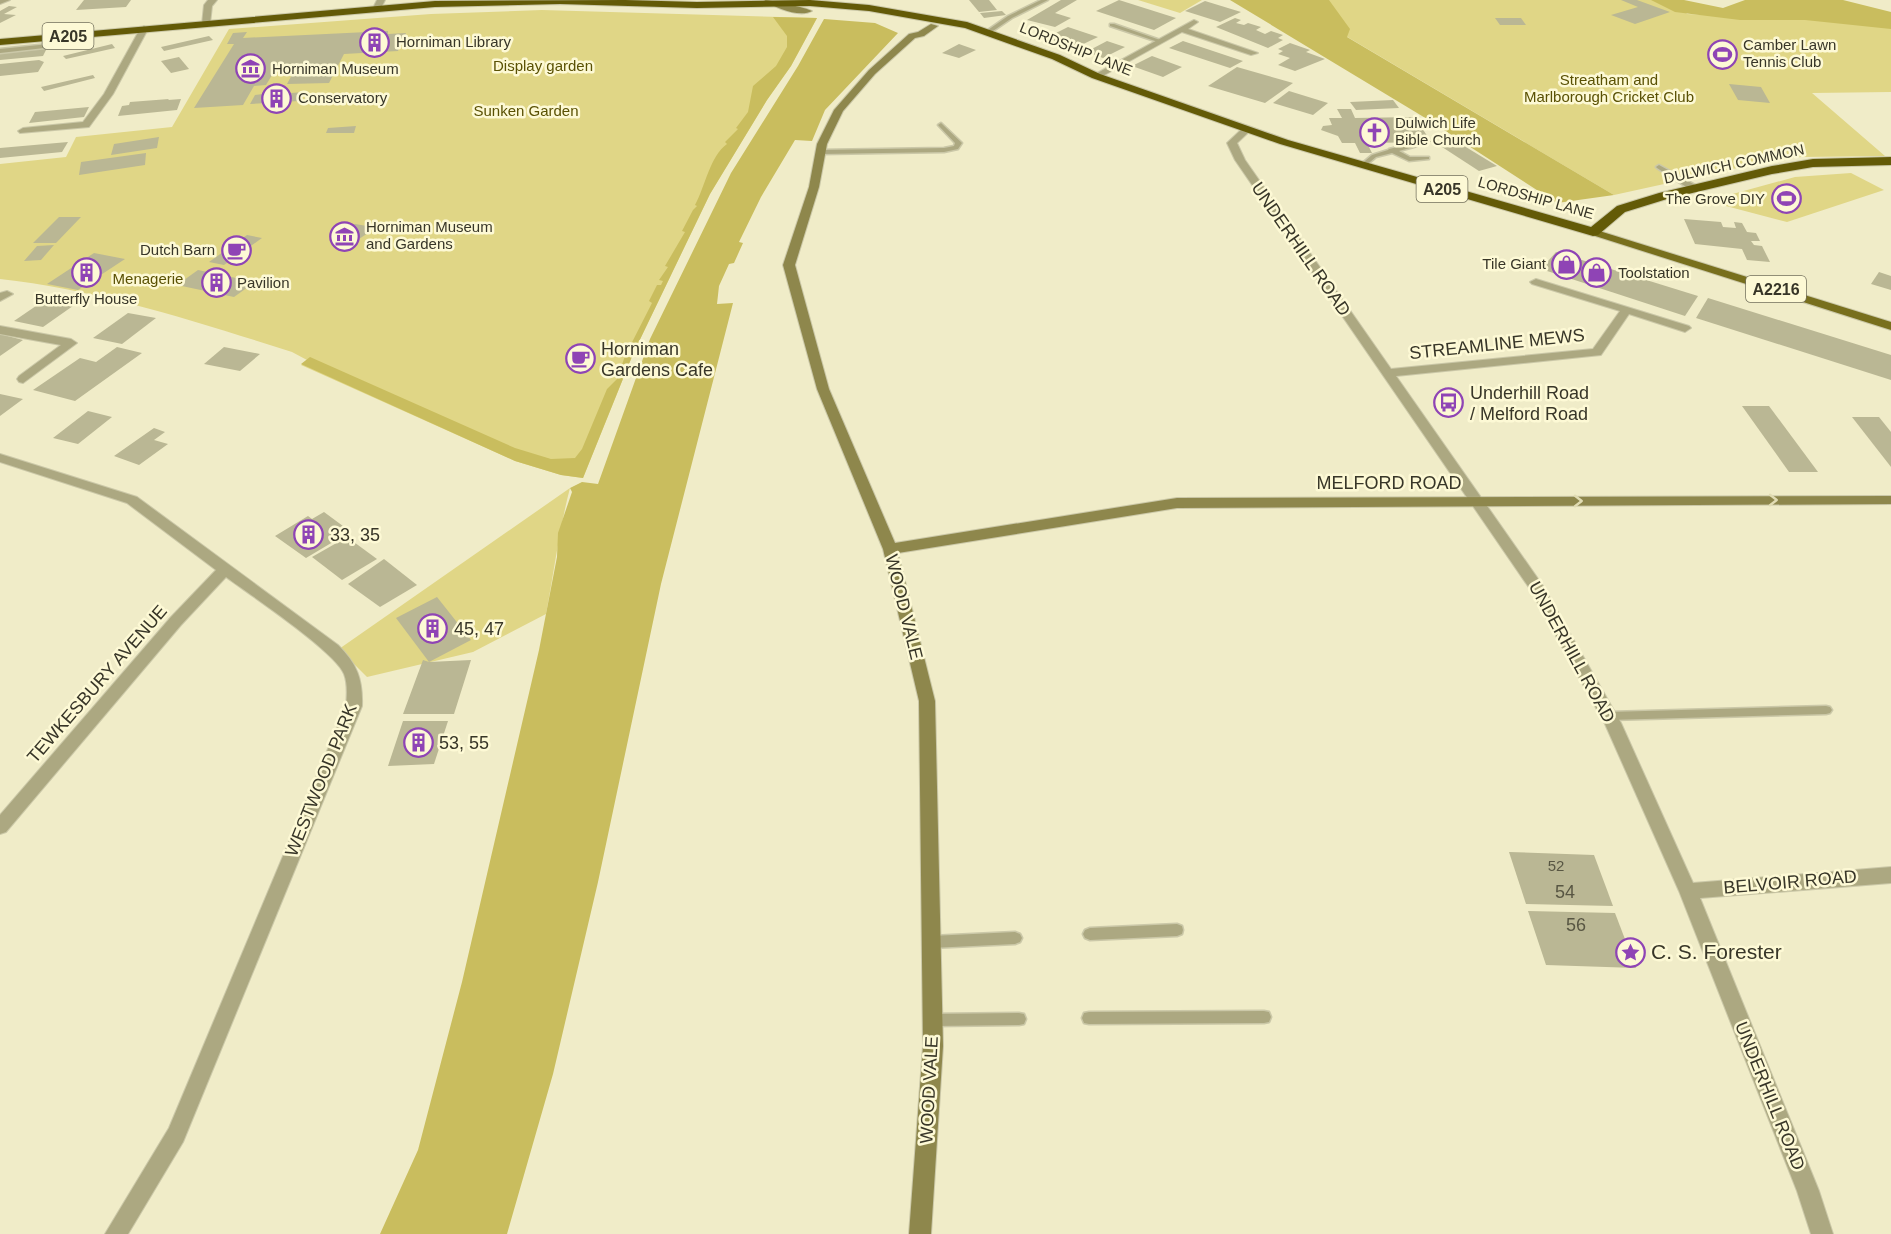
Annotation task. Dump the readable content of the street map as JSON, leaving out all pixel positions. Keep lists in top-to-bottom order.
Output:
{
  "streets": {
    "highway": ["A205", "LORDSHIP LANE", "DULWICH COMMON"],
    "main road": ["A2216"],
    "street": [
      "UNDERHILL ROAD",
      "STREAMLINE MEWS",
      "MELFORD ROAD",
      "WOOD VALE",
      "TEWKESBURY AVENUE",
      "WESTWOOD PARK",
      "BELVOIR ROAD"
    ]
  },
  "crossings": [
    ["A205", "LORDSHIP LANE"],
    ["A205", "WOOD VALE"],
    ["LORDSHIP LANE", "DULWICH COMMON"],
    ["LORDSHIP LANE", "UNDERHILL ROAD"],
    ["LORDSHIP LANE", "WOOD VALE"],
    ["UNDERHILL ROAD", "STREAMLINE MEWS"],
    ["UNDERHILL ROAD", "MELFORD ROAD"],
    ["UNDERHILL ROAD", "BELVOIR ROAD"],
    ["MELFORD ROAD", "WOOD VALE"],
    ["TEWKESBURY AVENUE", "WESTWOOD PARK"]
  ],
  "one_way": ["MELFORD ROAD"],
  "parks": [
    "Display garden",
    "Streatham and Marlborough Cricket Club",
    "Sunken Garden",
    "Menagerie"
  ],
  "places": {
    "building": [
      "Horniman Library",
      "Conservatory",
      "Butterfly House",
      "Pavilion",
      "33, 35",
      "45, 47",
      "53, 55"
    ],
    "sports": ["Camber Lawn Tennis Club", "The Grove DIY"],
    "museum": ["Horniman Museum", "Horniman Museum and Gardens"],
    "church": ["Dulwich Life Bible Church"],
    "cafe": ["Dutch Barn", "Horniman Gardens Cafe"],
    "shop": ["Tile Giant", "Toolstation"],
    "bus stop": ["Underhill Road / Melford Road"],
    "place": ["C. S. Forester"]
  },
  "house_numbers": ["52", "54", "56"]
}
